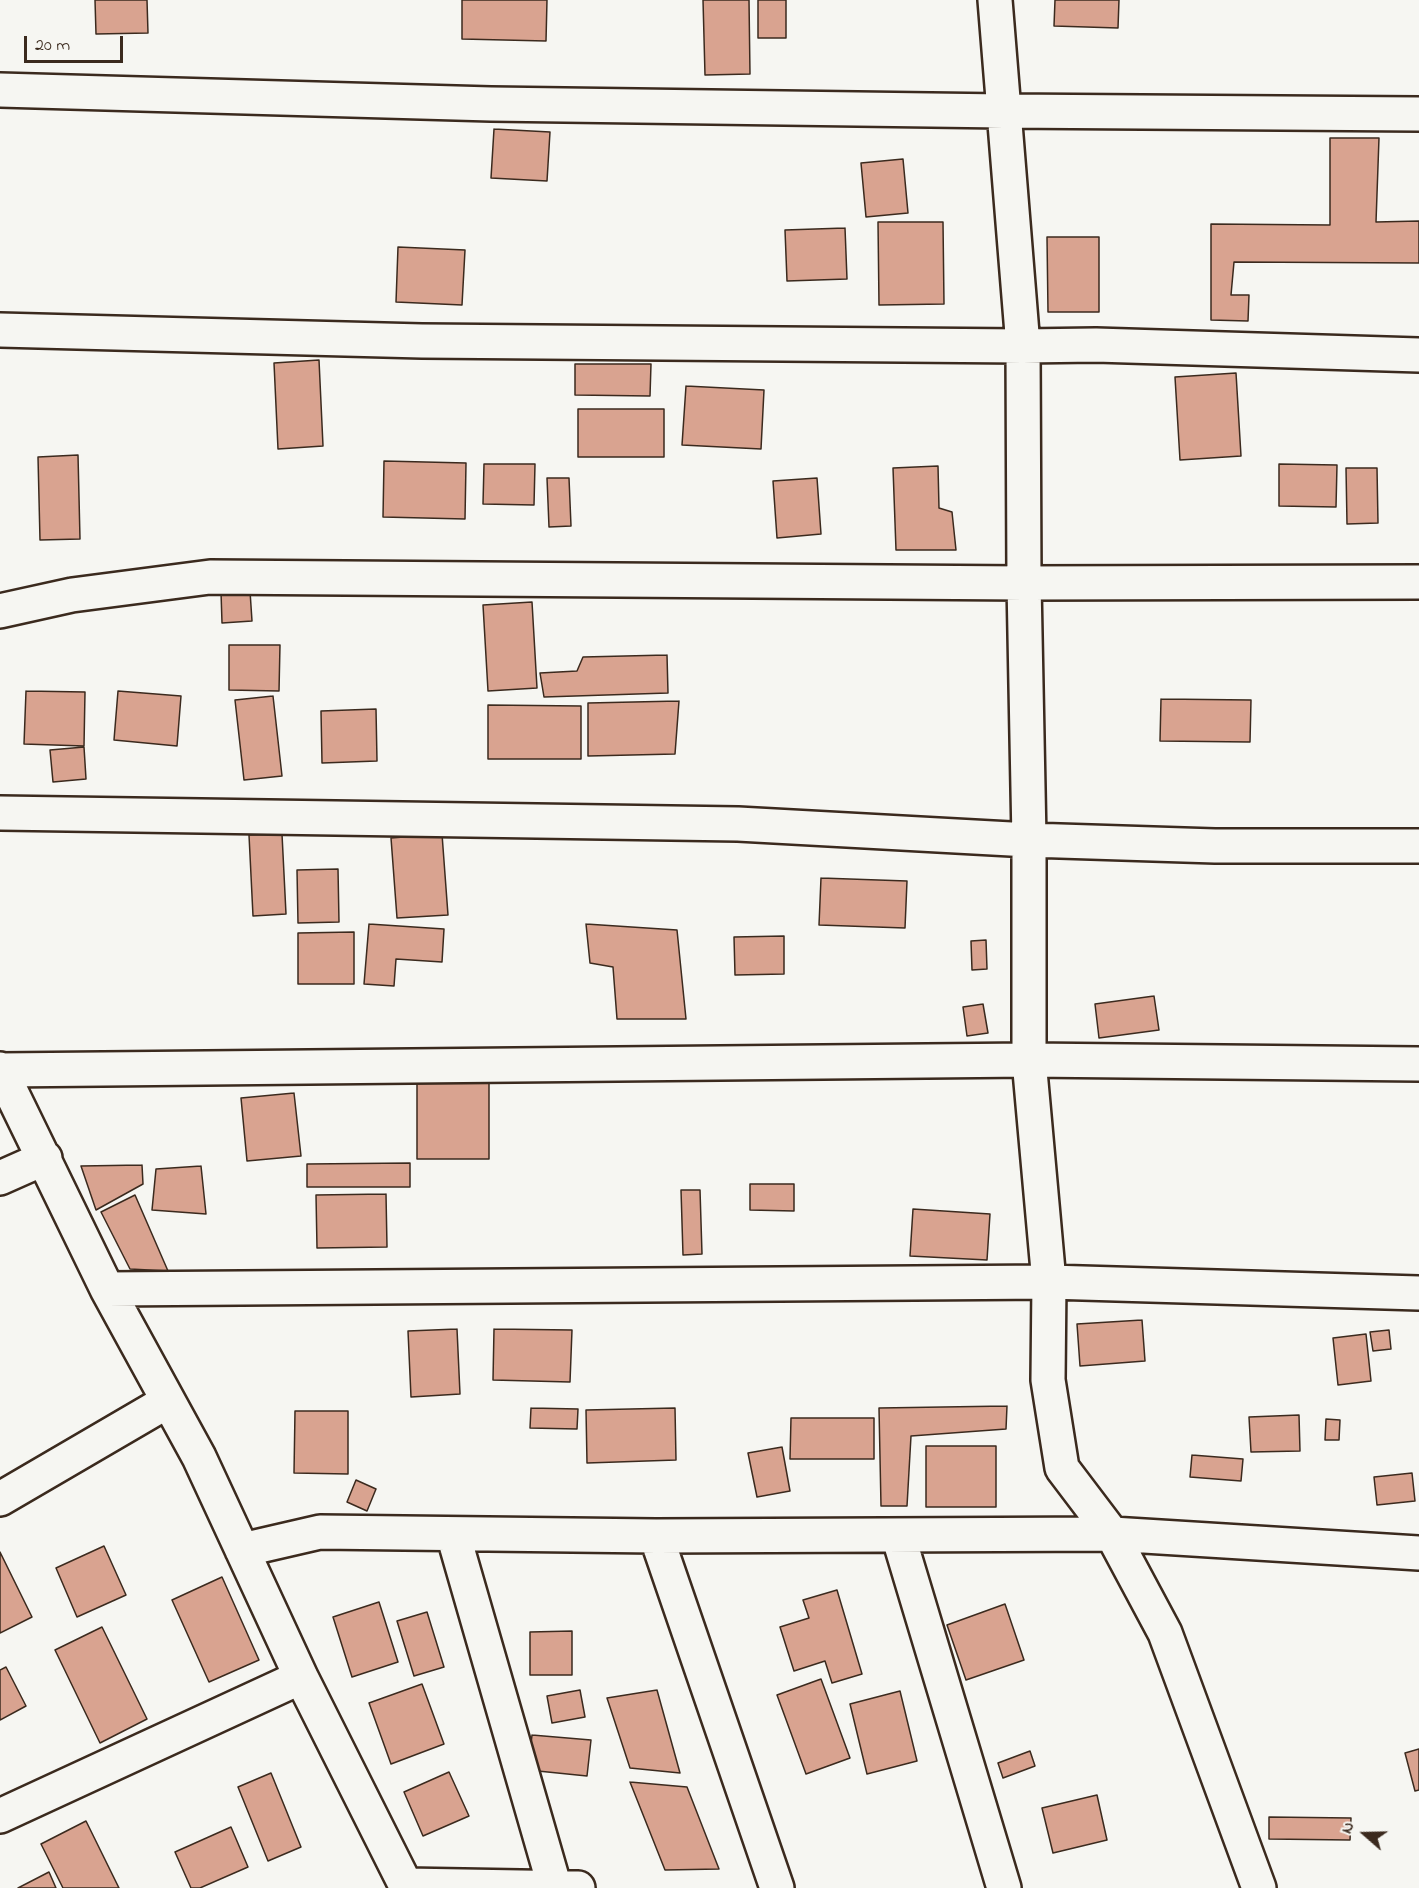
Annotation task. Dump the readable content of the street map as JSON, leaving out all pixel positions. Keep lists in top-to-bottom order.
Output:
{
  "scale_bar": "20 m",
  "north": "left"
}
